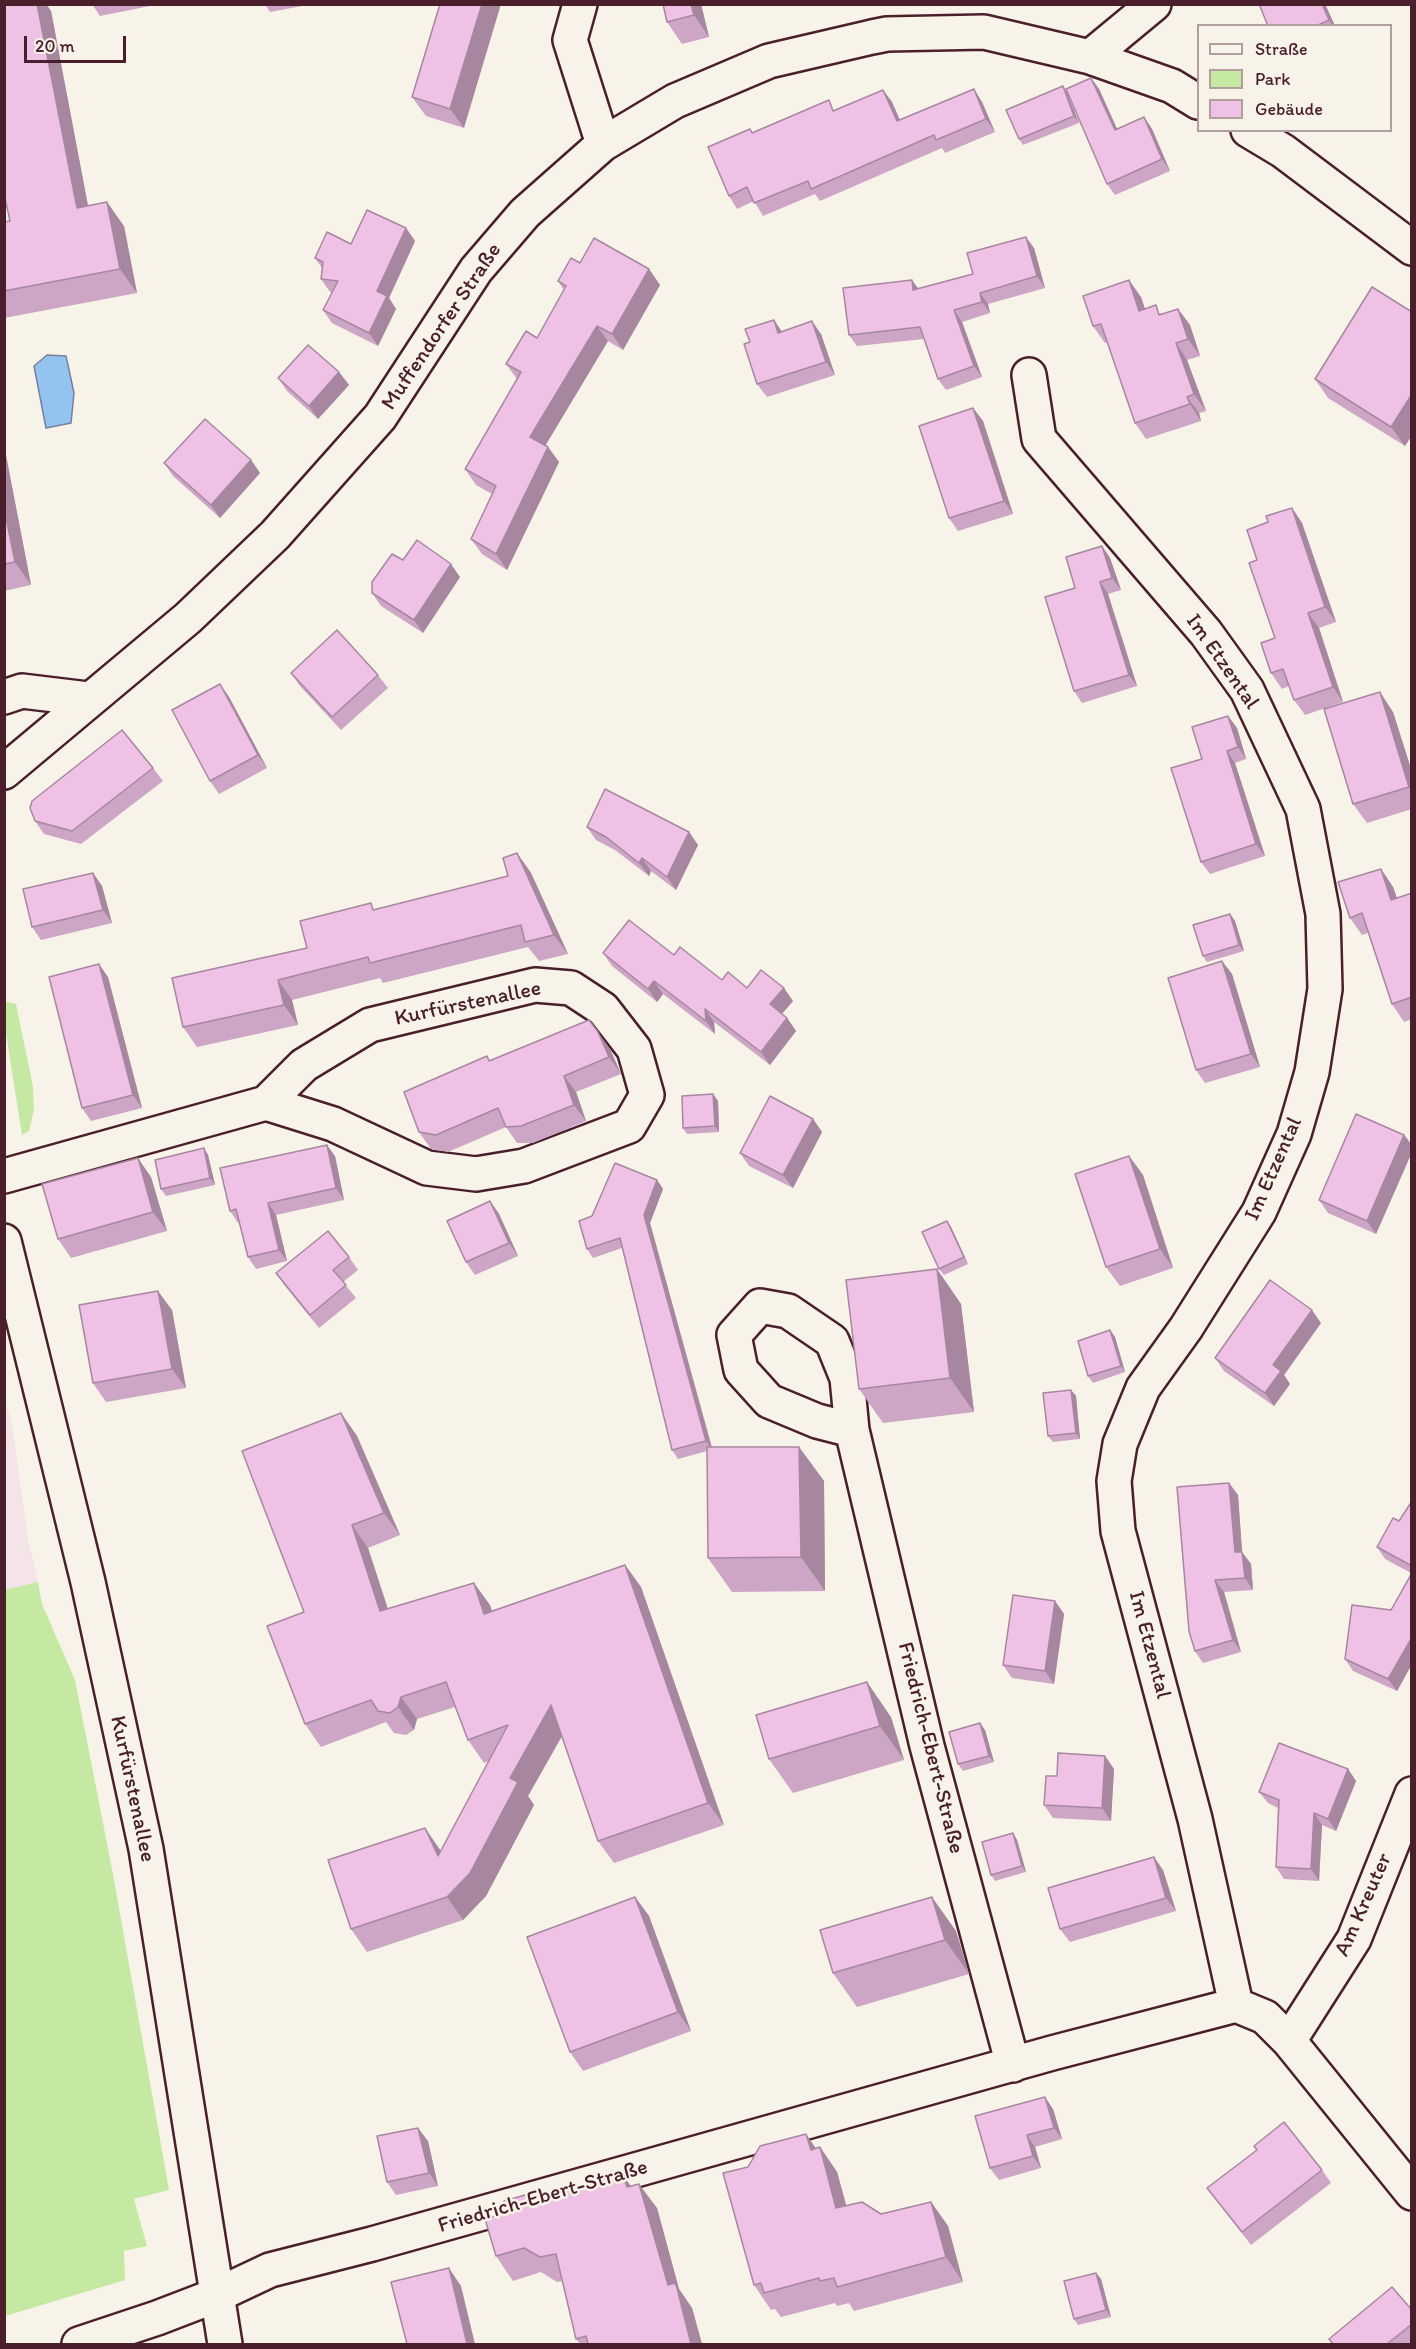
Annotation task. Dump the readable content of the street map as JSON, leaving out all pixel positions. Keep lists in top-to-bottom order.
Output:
{
  "streets": {
    "street": [
      "Muffendorfer Straße",
      "Im Etzental",
      "Kurfürstenallee",
      "Friedrich-Ebert-Straße",
      "Am Kreuter"
    ]
  },
  "crossings": [
    ["Im Etzental", "Friedrich-Ebert-Straße"],
    ["Kurfürstenallee", "Friedrich-Ebert-Straße"]
  ],
  "legend": ["Straße", "Park", "Gebäude"],
  "scale_bar": "20 m"
}
